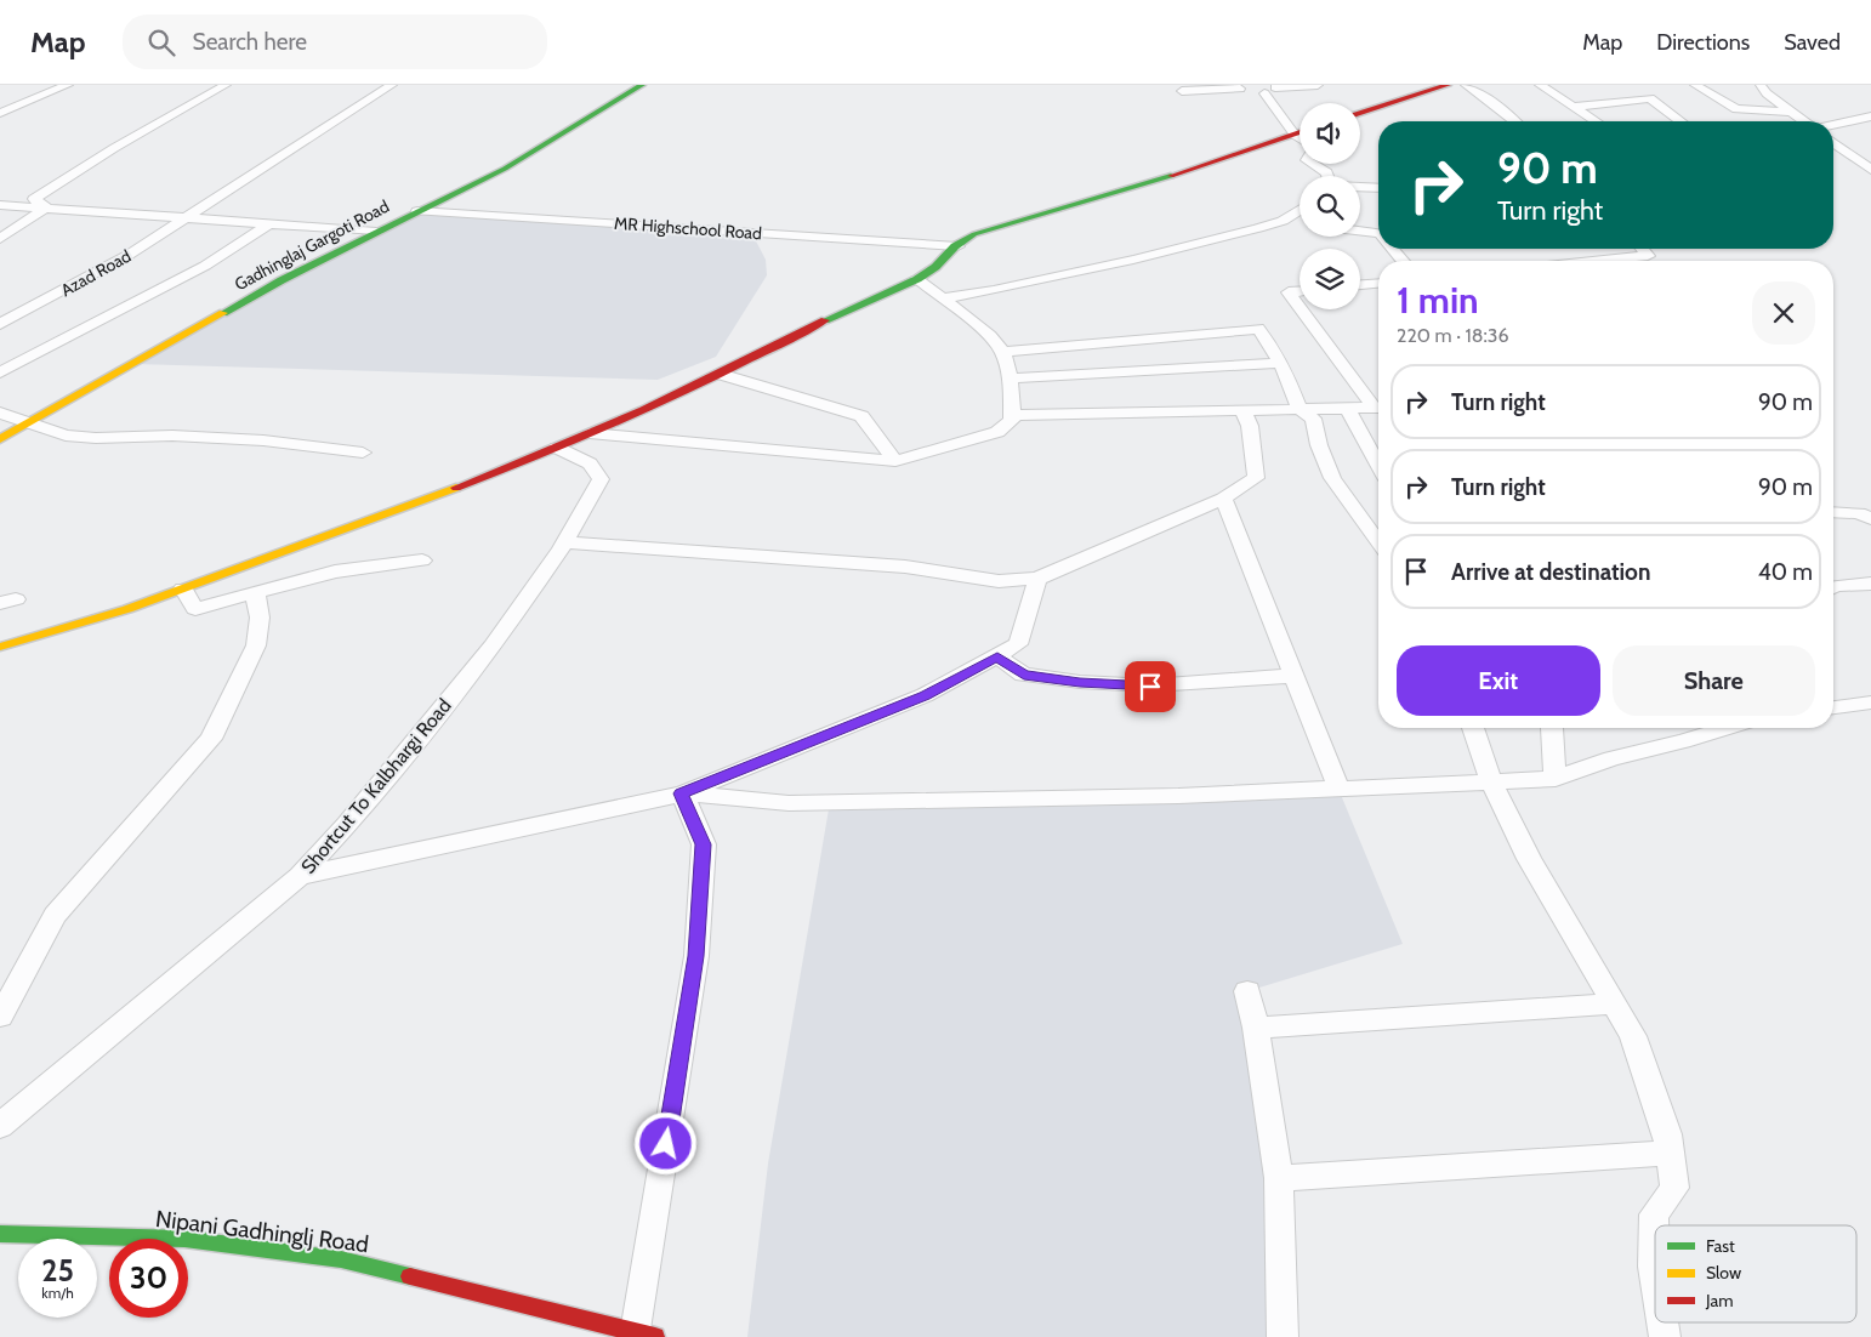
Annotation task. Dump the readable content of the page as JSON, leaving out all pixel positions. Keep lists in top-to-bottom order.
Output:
{
  "streets": {
    "street": [
      "MR Highschool Road",
      "Gadhinglaj Gargoti Road",
      "Azad Road",
      "Shortcut To Kalbhargi Road",
      "Nipani Gadhinglj Road"
    ]
  },
  "crossings": [
    ["MR Highschool Road", "Gadhinglaj Gargoti Road"]
  ],
  "legend": ["Fast", "Slow", "Jam"],
  "page": {
    "header": "Map",
    "search": "Search here",
    "nav": ["Map", "Directions", "Saved"],
    "turn": ["90 m", "Turn right"],
    "heading": ["1 min", "220 m · 18:36"],
    "list": [
      {
        "name": "Turn right",
        "value": "90 m"
      },
      {
        "name": "Turn right",
        "value": "90 m"
      },
      {
        "name": "Arrive at destination",
        "value": "40 m"
      }
    ],
    "buttons": ["Exit", "Share"],
    "speed": "25 km/h",
    "limit": "30"
  }
}
